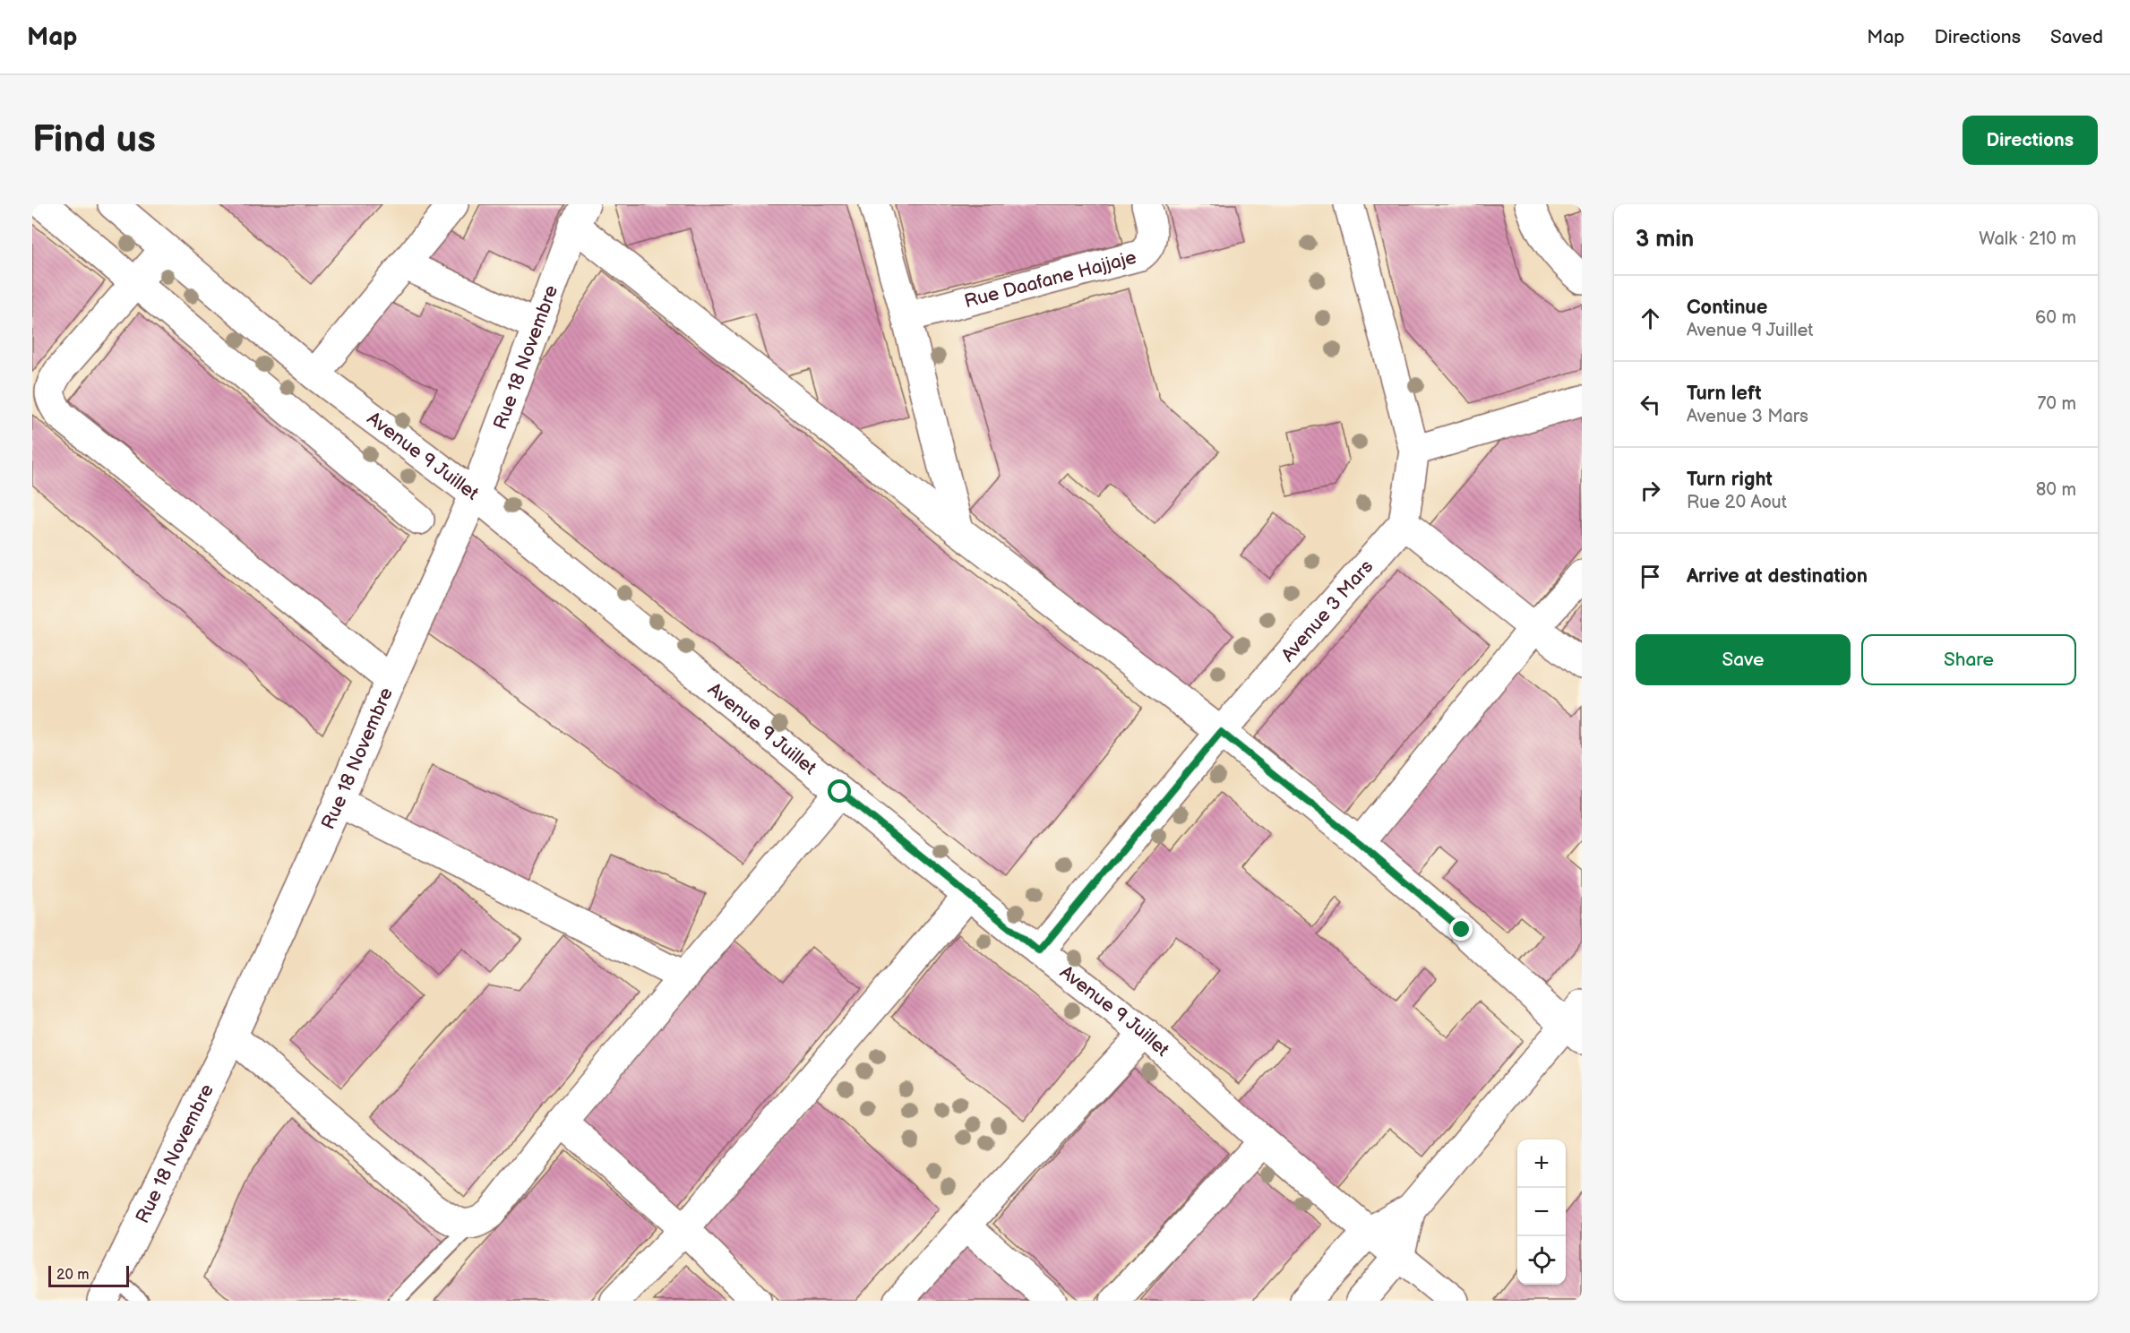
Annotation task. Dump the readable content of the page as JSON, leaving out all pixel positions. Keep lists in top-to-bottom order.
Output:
{
  "streets": {
    "street": [
      "Rue Daafane Hajjaje",
      "Rue 18 Novembre",
      "Avenue 9 Juillet",
      "Avenue 3 Mars"
    ]
  },
  "crossings": [
    ["Rue 18 Novembre", "Avenue 9 Juillet"],
    ["Avenue 9 Juillet", "Avenue 3 Mars"]
  ],
  "scale_bar": "20 m",
  "page": {
    "header": "Map",
    "nav": ["Map", "Directions", "Saved"],
    "buttons": [
      "Directions",
      ["Save", "Share"]
    ],
    "title": "Find us",
    "heading": ["3 min", "Walk · 210 m"],
    "list": [
      ["Continue", "Avenue 9 Juillet", "60 m"],
      ["Turn left", "Avenue 3 Mars", "70 m"],
      ["Turn right", "Rue 20 Aout", "80 m"],
      "Arrive at destination"
    ],
    "map_buttons": ["+", "−"],
    "scale": "20 m"
  }
}
